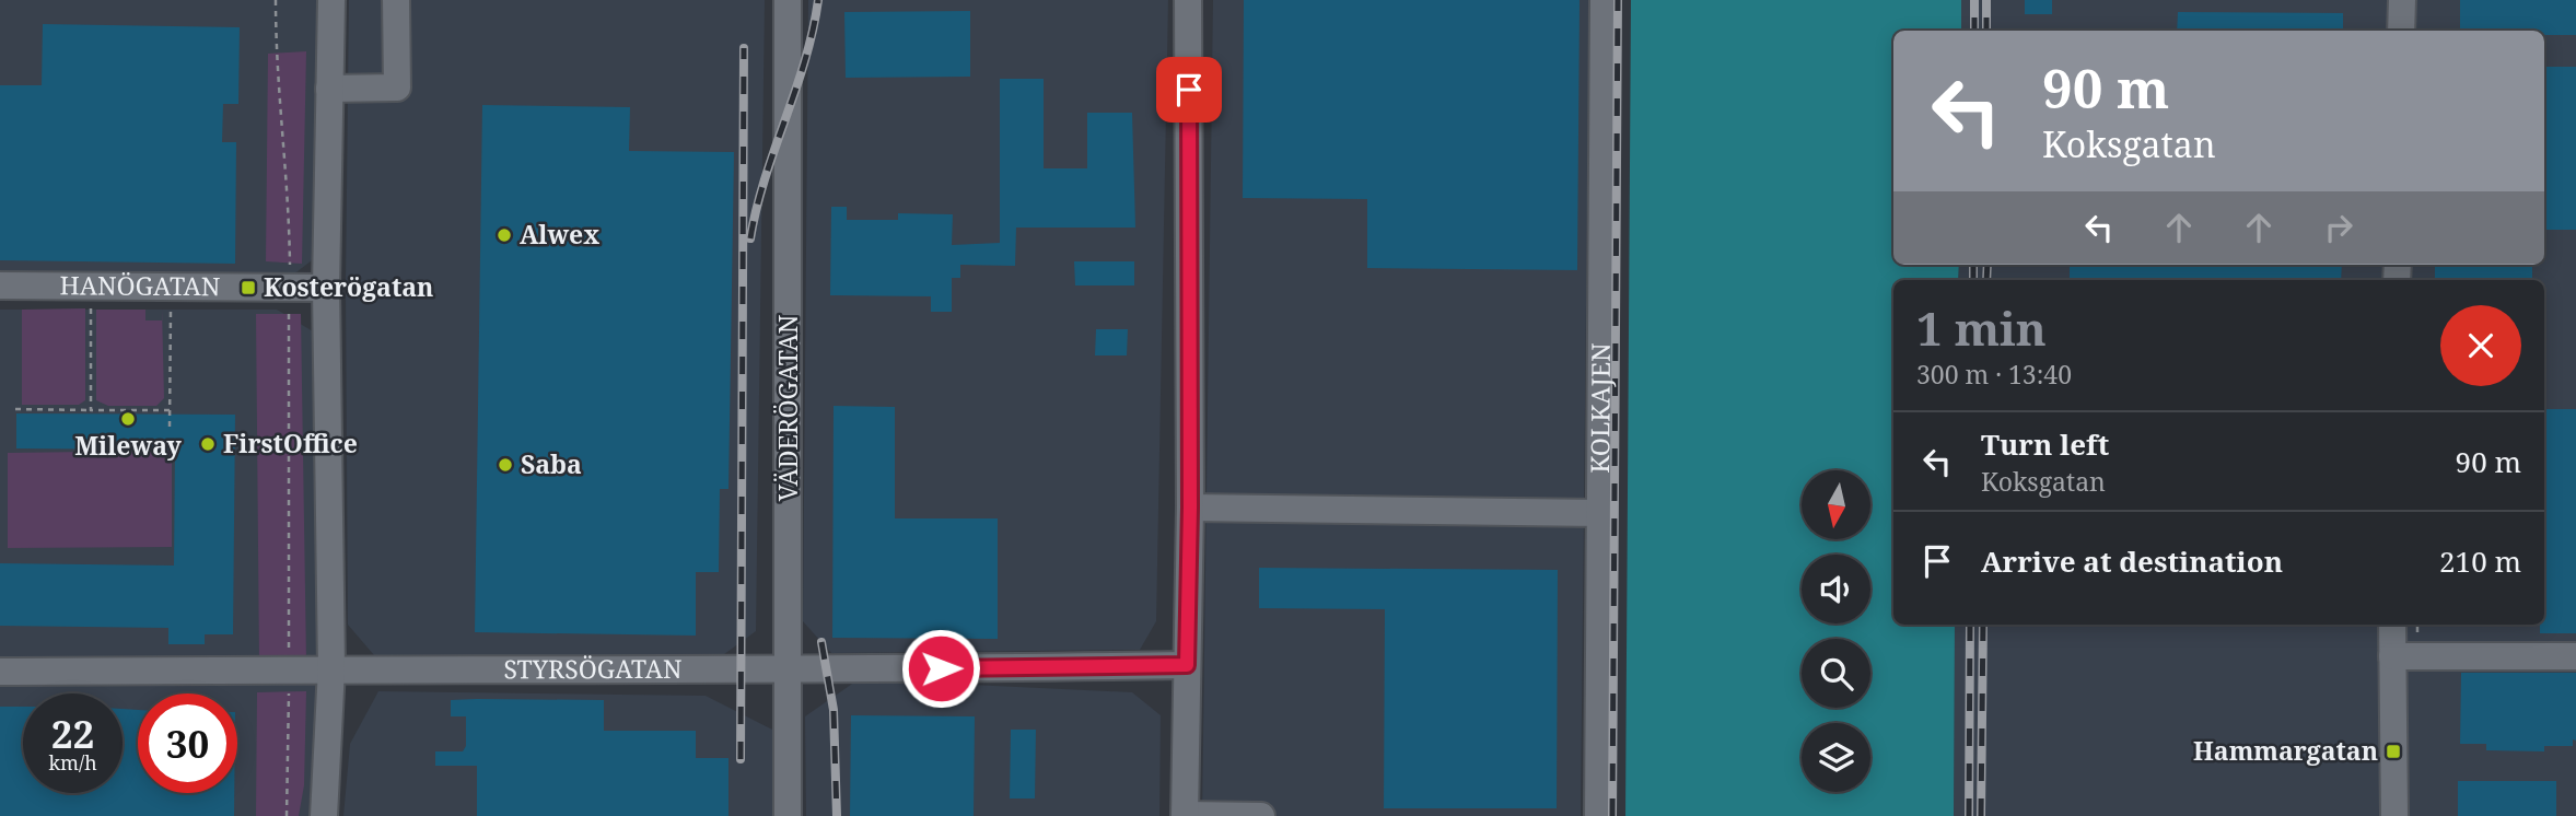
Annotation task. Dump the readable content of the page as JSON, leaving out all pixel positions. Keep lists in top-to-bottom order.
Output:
{
  "streets": {
    "street": [
      "HANÖGATAN",
      "VÄDERÖGATAN",
      "KOLKAJEN",
      "STYRSÖGATAN"
    ]
  },
  "crossings": [
    ["VÄDERÖGATAN", "STYRSÖGATAN"]
  ],
  "places": {
    "other": [
      "Alwex",
      "Mileway",
      "FirstOffice",
      "Saba"
    ],
    "transit": ["Kosterögatan", "Hammargatan"]
  },
  "north": "bottom",
  "page": {
    "turn": ["90 m", "Koksgatan"],
    "heading": ["1 min", "300 m · 13:40"],
    "list": [
      {
        "name": "Turn left",
        "note": "Koksgatan",
        "value": "90 m"
      },
      {
        "name": "Arrive at destination",
        "value": "210 m"
      }
    ],
    "speed": "22 km/h",
    "limit": "30"
  }
}
